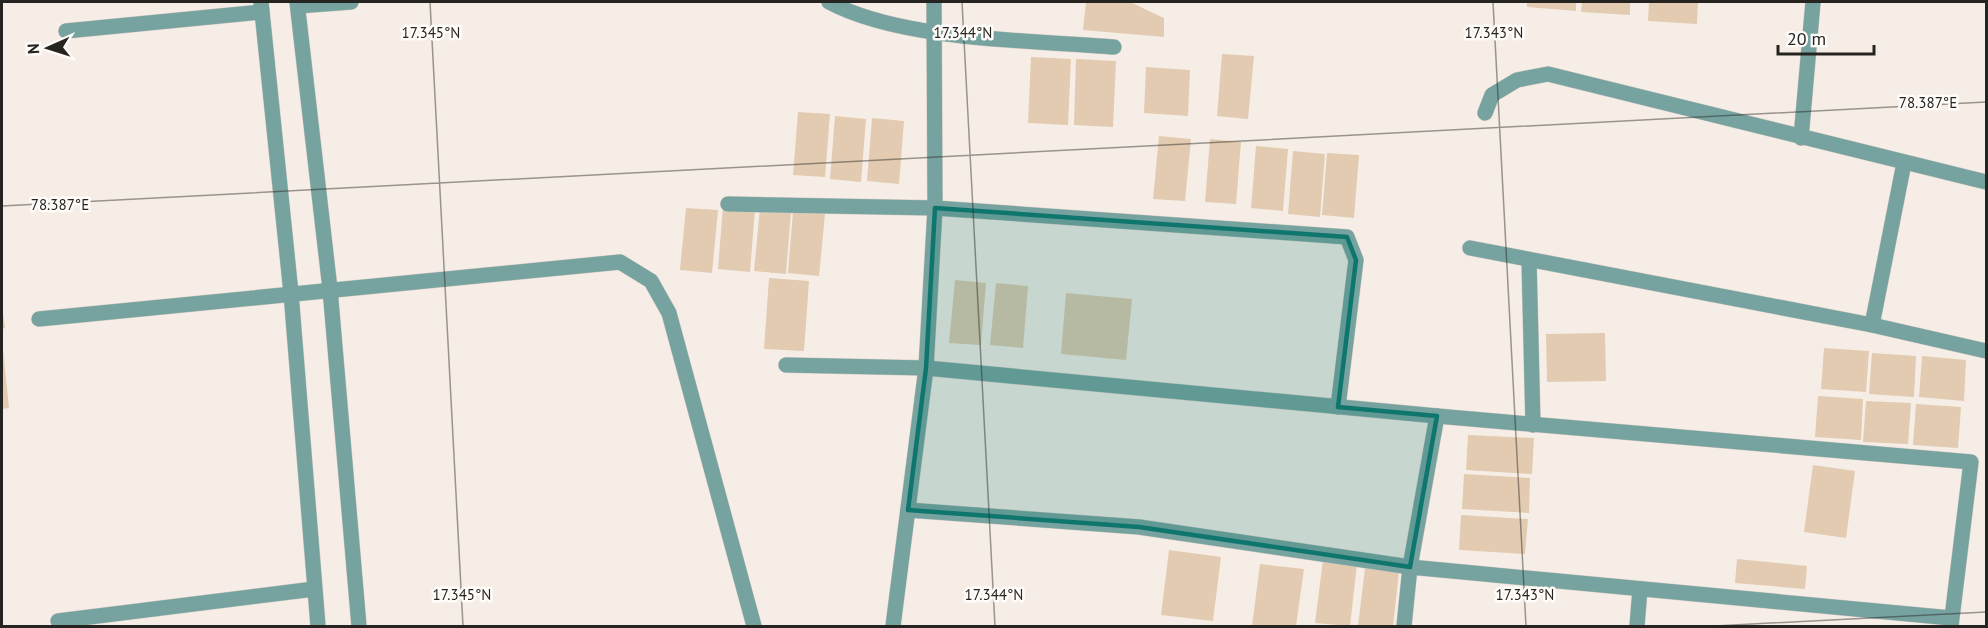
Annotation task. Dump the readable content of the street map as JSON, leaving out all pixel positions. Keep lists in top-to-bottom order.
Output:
{
  "scale_bar": "20 m",
  "north": "left",
  "coordinates": [
    "17.345°N",
    "17.344°N",
    "17.343°N",
    "78.387°E"
  ]
}
